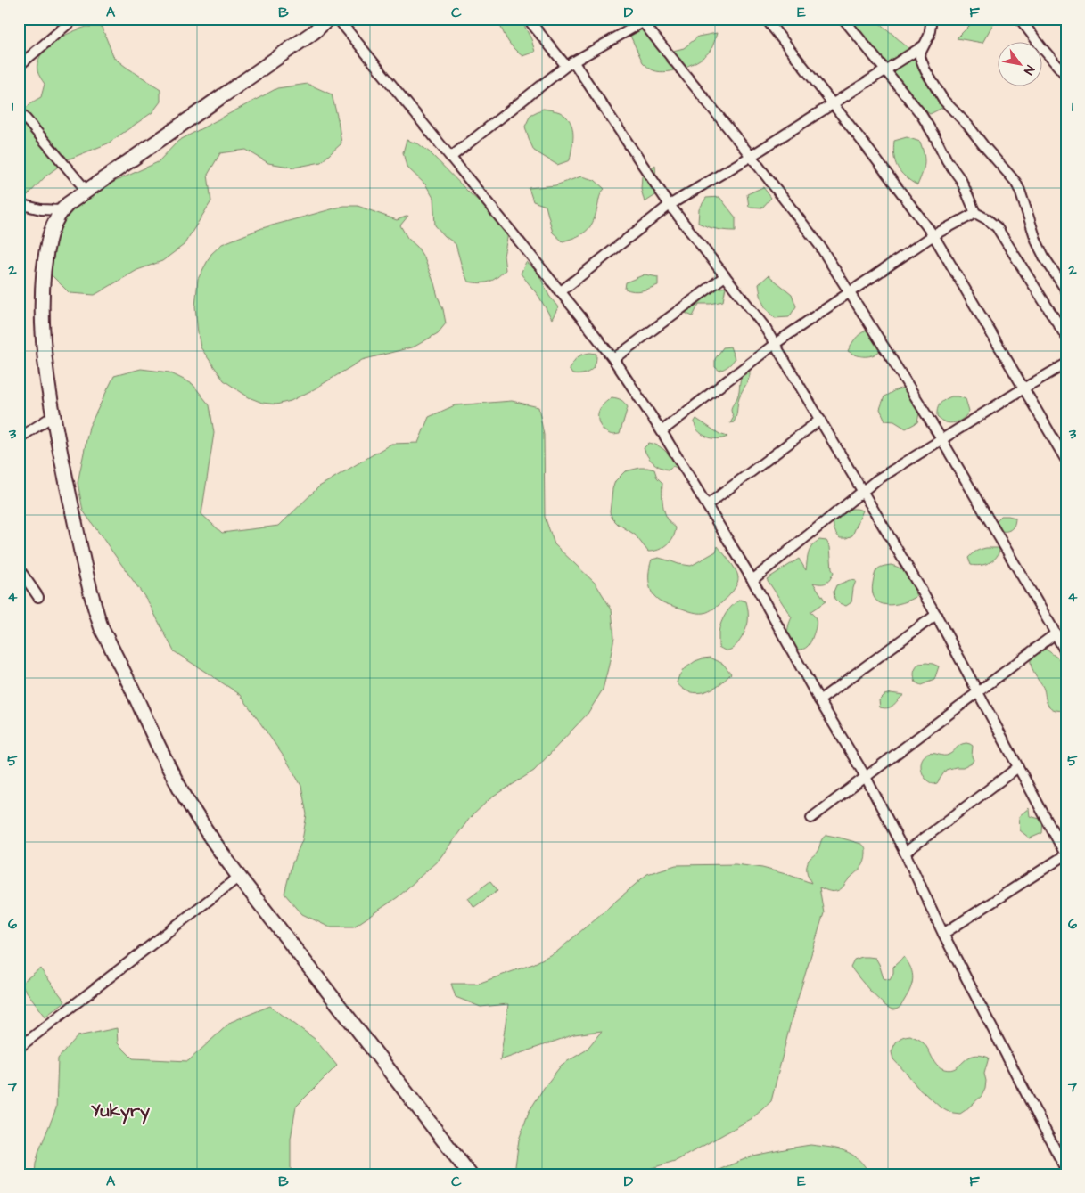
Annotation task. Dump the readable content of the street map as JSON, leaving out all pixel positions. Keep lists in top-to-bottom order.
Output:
{
  "districts": ["Yukyry"],
  "north": "bottom right",
  "grid": {
    "columns": [
      "A",
      "B",
      "C",
      "D",
      "E",
      "F"
    ],
    "rows": [
      "1",
      "2",
      "3",
      "4",
      "5",
      "6",
      "7"
    ]
  }
}
